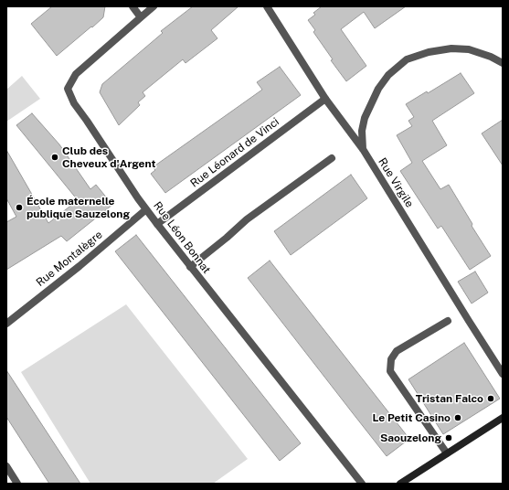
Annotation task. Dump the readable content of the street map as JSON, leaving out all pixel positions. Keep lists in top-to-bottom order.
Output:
{
  "streets": {
    "street": [
      "Rue Léonard de Vinci",
      "Rue Virgile",
      "Rue Léon Bonnat",
      "Rue Montalègre"
    ]
  },
  "crossings": [
    ["Rue Léonard de Vinci", "Rue Virgile"],
    ["Rue Léonard de Vinci", "Rue Léon Bonnat"],
    ["Rue Léon Bonnat", "Rue Montalègre"]
  ],
  "places": [
    "Club des Cheveux d'Argent",
    "École maternelle publique Sauzelong",
    "Tristan Falco",
    "Le Petit Casino",
    "Saouzelong"
  ]
}
